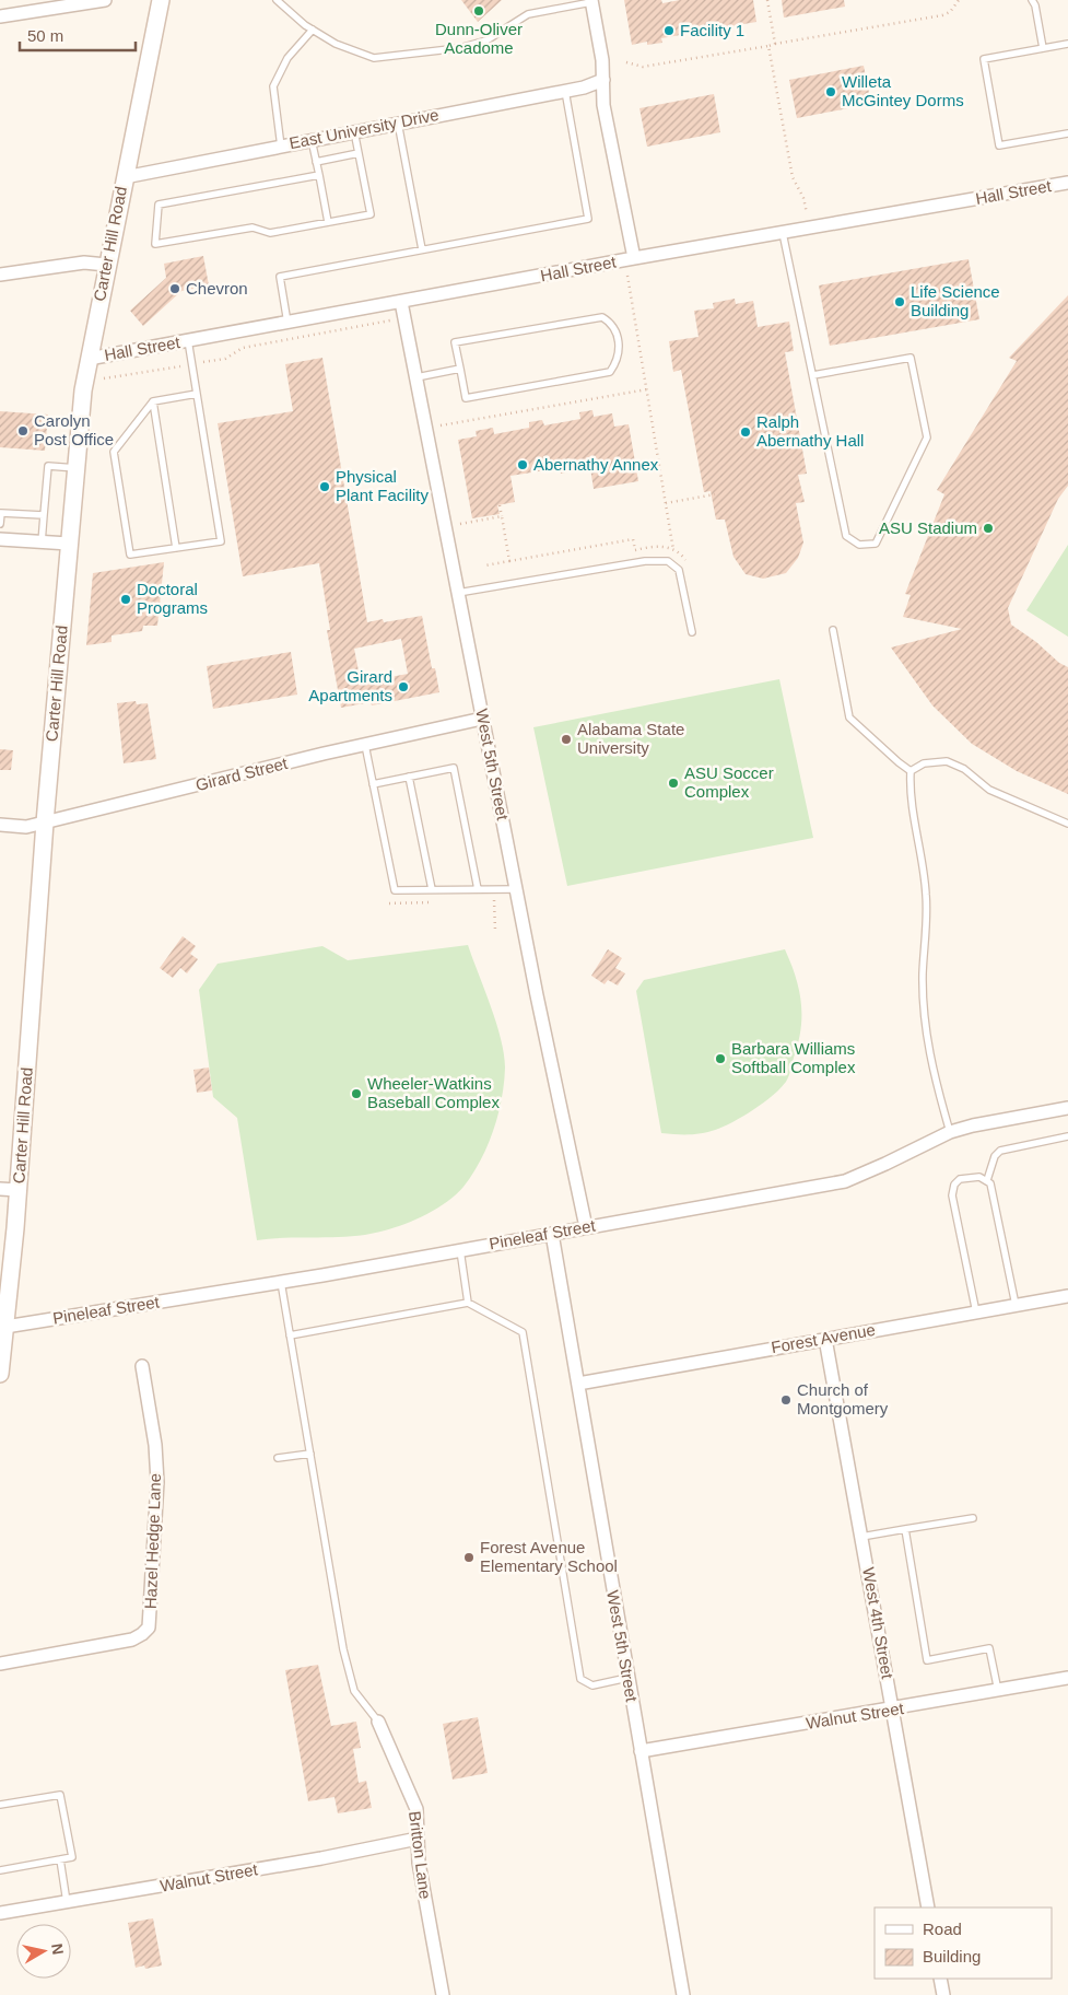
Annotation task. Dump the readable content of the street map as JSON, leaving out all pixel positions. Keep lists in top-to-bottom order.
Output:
{
  "streets": {
    "main road": ["Carter Hill Road"],
    "street": [
      "East University Drive",
      "Hall Street",
      "West 5th Street",
      "Girard Street",
      "Pineleaf Street",
      "Forest Avenue",
      "Hazel Hedge Lane",
      "West 4th Street",
      "Walnut Street",
      "Britton Lane"
    ]
  },
  "crossings": [
    ["East University Drive", "Carter Hill Road"],
    ["Hall Street", "Carter Hill Road"],
    ["Hall Street", "West 5th Street"],
    ["Carter Hill Road", "Girard Street"],
    ["Carter Hill Road", "Pineleaf Street"],
    ["West 5th Street", "Girard Street"],
    ["West 5th Street", "Pineleaf Street"],
    ["West 5th Street", "Forest Avenue"],
    ["West 5th Street", "Walnut Street"],
    ["Forest Avenue", "West 4th Street"],
    ["West 4th Street", "Walnut Street"],
    ["Walnut Street", "Britton Lane"]
  ],
  "places": [
    "Dunn-Oliver Acadome",
    "Facility 1",
    "Willeta McGintey Dorms",
    "Chevron",
    "Life Science Building",
    "Carolyn Post Office",
    "Ralph Abernathy Hall",
    "Abernathy Annex",
    "Physical Plant Facility",
    "ASU Stadium",
    "Doctoral Programs",
    "Girard Apartments",
    "Alabama State University",
    "ASU Soccer Complex",
    "Barbara Williams Softball Complex",
    "Wheeler-Watkins Baseball Complex",
    "Church of Montgomery",
    "Forest Avenue Elementary School"
  ],
  "legend": ["Road", "Building"],
  "scale_bar": "50 m",
  "north": "right"
}
